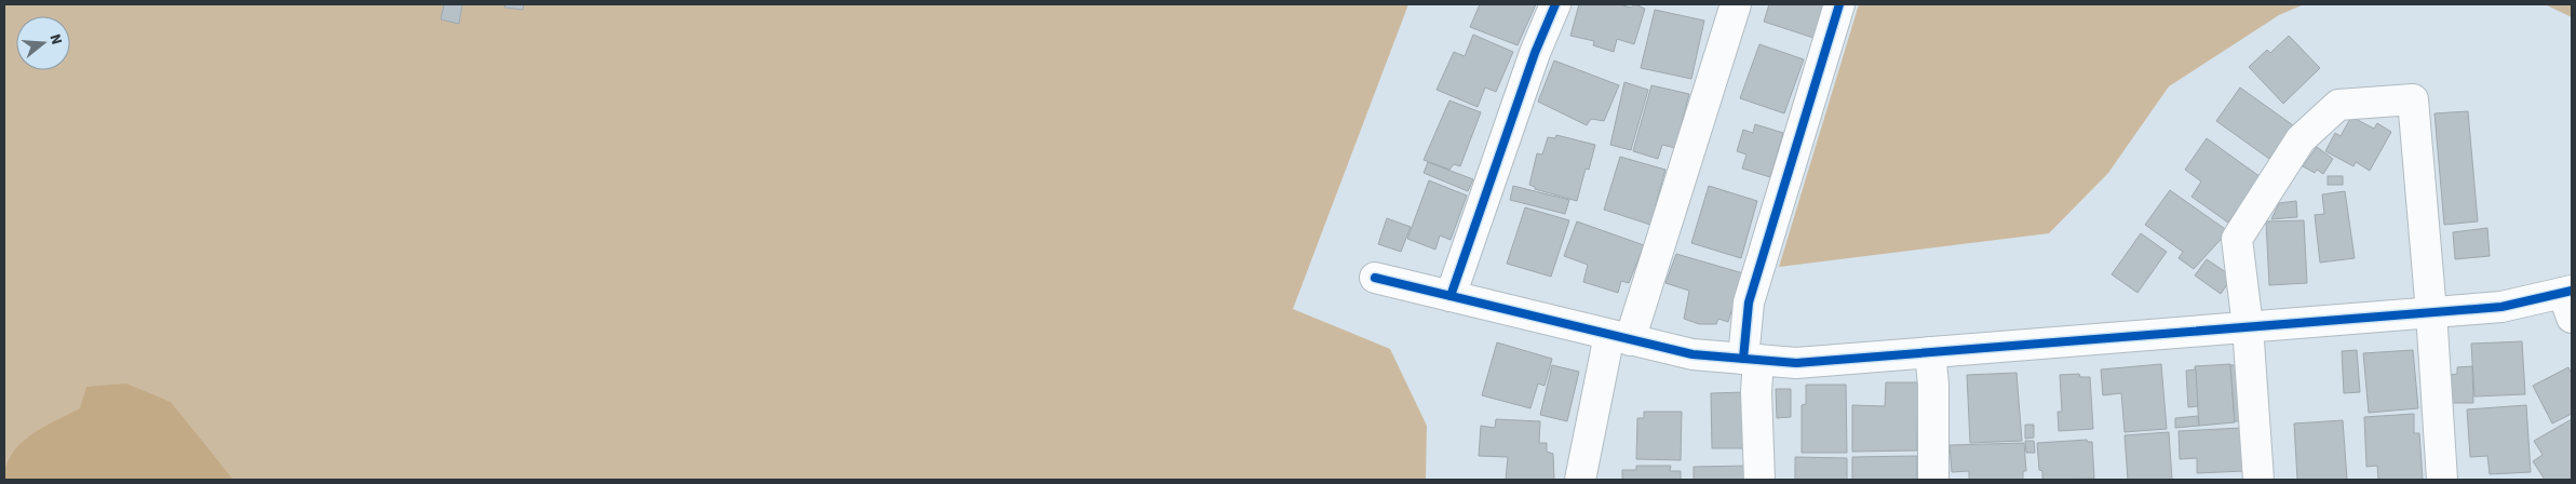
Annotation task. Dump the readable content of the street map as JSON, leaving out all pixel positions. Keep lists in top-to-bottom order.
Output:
{
  "north": "right"
}
